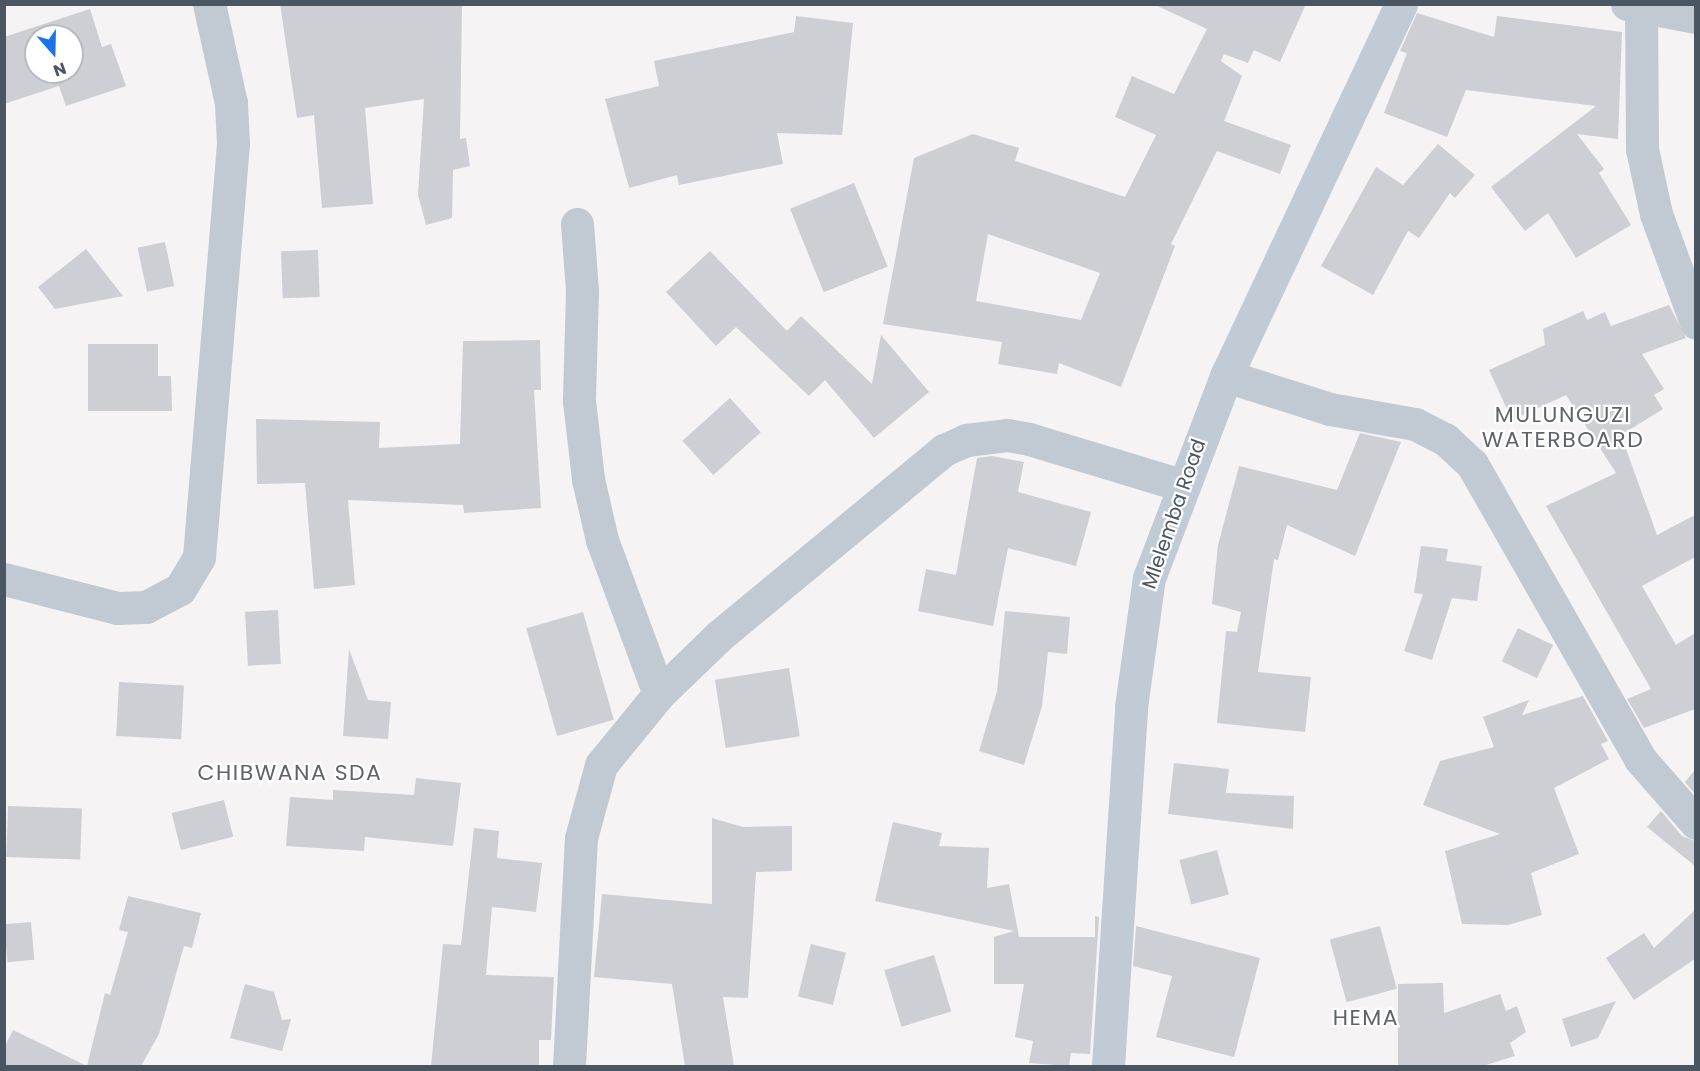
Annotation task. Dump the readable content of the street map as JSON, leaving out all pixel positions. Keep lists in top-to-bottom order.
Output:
{
  "streets": {
    "street": ["Mlelemba Road"]
  },
  "districts": ["MULUNGUZI WATERBOARD", "CHIBWANA SDA", "HEMA"],
  "north": "bottom"
}
